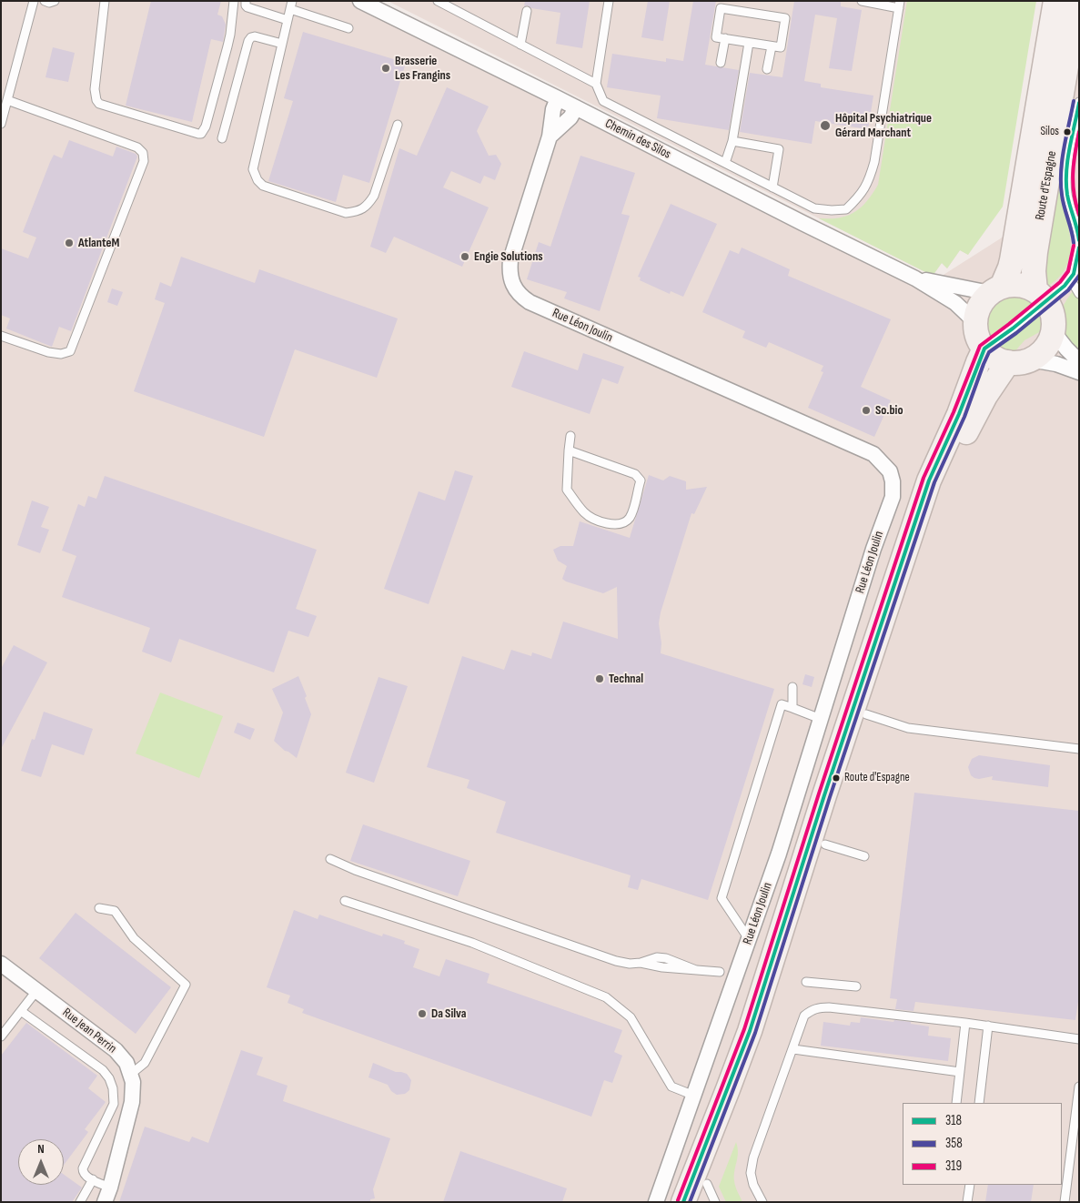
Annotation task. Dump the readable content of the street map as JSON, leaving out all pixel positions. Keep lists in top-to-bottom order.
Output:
{
  "streets": {
    "main road": ["Route d'Espagne"],
    "street": ["Chemin des Silos", "Rue Léon Joulin", "Rue Jean Perrin"]
  },
  "crossings": [
    ["Chemin des Silos", "Route d'Espagne"],
    ["Chemin des Silos", "Rue Léon Joulin"]
  ],
  "places": [
    "Brasserie Les Frangins",
    "Hôpital Psychiatrique Gérard Marchant",
    "Silos",
    "AtlanteM",
    "Engie Solutions",
    "So.bio",
    "Technal",
    "Route d'Espagne",
    "Da Silva"
  ],
  "lines": ["transit line 358", "transit line 318", "transit line 319"],
  "legend": ["318", "358", "319"],
  "north": "top"
}
